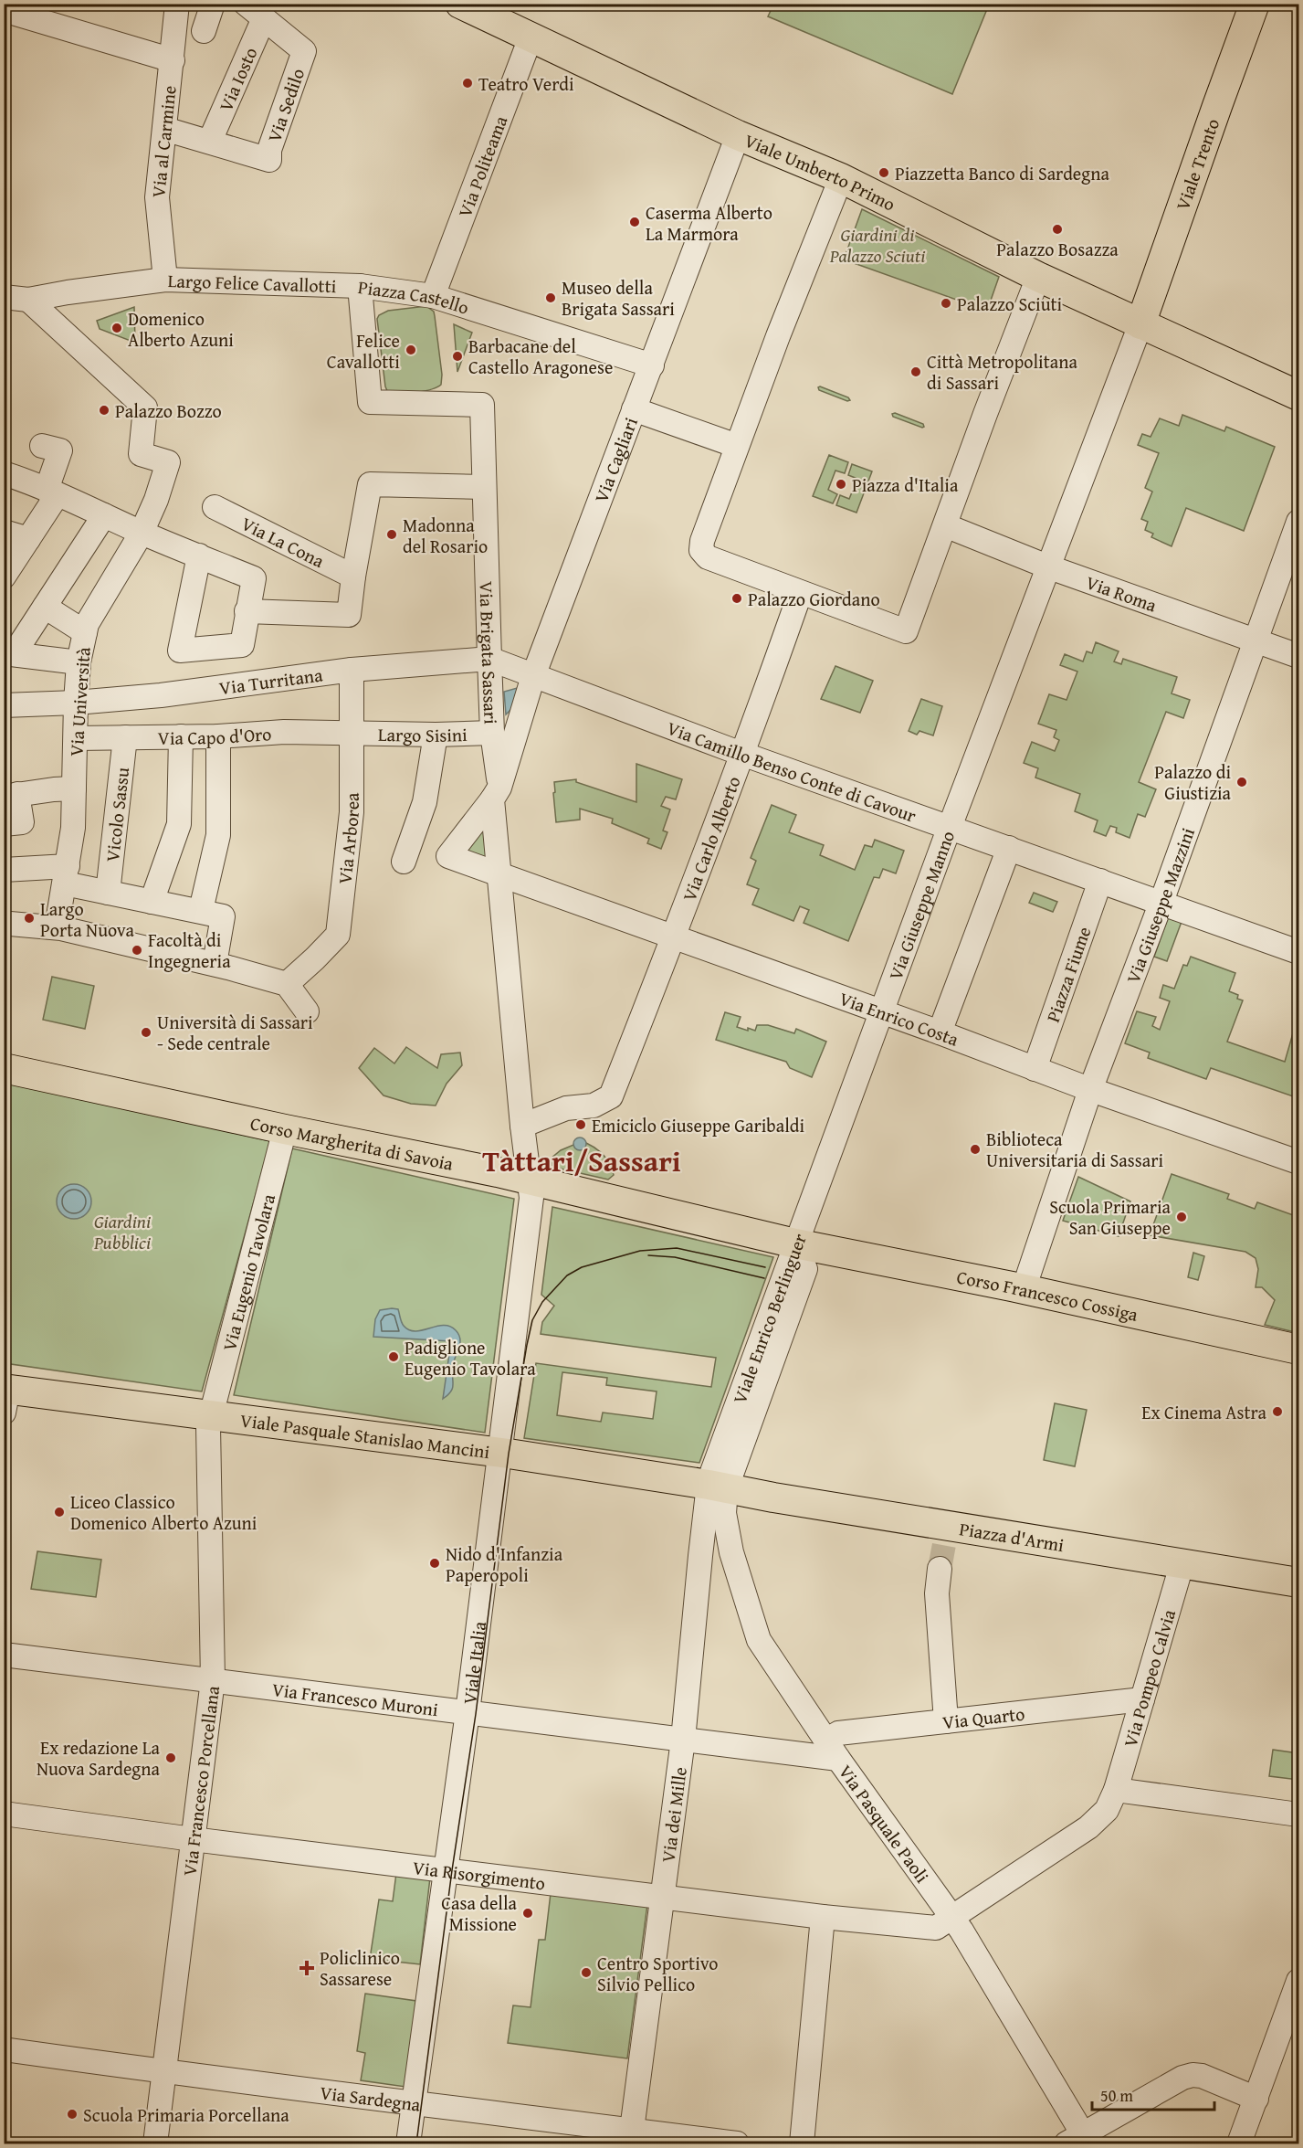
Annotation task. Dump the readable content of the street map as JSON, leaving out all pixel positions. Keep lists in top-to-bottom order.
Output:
{
  "streets": {
    "main road": [
      "Viale Trento",
      "Viale Umberto Primo",
      "Corso Margherita di Savoia",
      "Corso Francesco Cossiga",
      "Viale Pasquale Stanislao Mancini",
      "Piazza d'Armi"
    ],
    "street": [
      "Via Iosto",
      "Via Sedilo",
      "Via al Carmine",
      "Via Politeama",
      "Largo Felice Cavallotti",
      "Piazza Castello",
      "Via Cagliari",
      "Via La Cona",
      "Via Roma",
      "Via Brigata Sassari",
      "Via Turritana",
      "Via Università",
      "Largo Sisini",
      "Via Capo d'Oro",
      "Via Camillo Benso Conte di Cavour",
      "Vicolo Sassu",
      "Via Arborea",
      "Via Carlo Alberto",
      "Via Giuseppe Manno",
      "Via Giuseppe Mazzini",
      "Piazza Fiume",
      "Via Enrico Costa",
      "Via Eugenio Tavolara",
      "Viale Enrico Berlinguer",
      "Viale Italia",
      "Via Pompeo Calvia",
      "Via Francesco Muroni",
      "Via Quarto",
      "Via Francesco Porcellana",
      "Via dei Mille",
      "Via Pasquale Paoli",
      "Via Risorgimento",
      "Via Sardegna"
    ]
  },
  "crossings": [
    ["Via Iosto", "Via Sedilo"],
    ["Via al Carmine", "Largo Felice Cavallotti"],
    ["Viale Trento", "Viale Umberto Primo"],
    ["Viale Trento", "Via Giuseppe Manno"],
    ["Via Politeama", "Viale Umberto Primo"],
    ["Via Politeama", "Piazza Castello"],
    ["Viale Umberto Primo", "Via Cagliari"],
    ["Viale Umberto Primo", "Via Giuseppe Manno"],
    ["Largo Felice Cavallotti", "Piazza Castello"],
    ["Largo Felice Cavallotti", "Via Università"],
    ["Piazza Castello", "Via Cagliari"],
    ["Piazza Castello", "Via Brigata Sassari"],
    ["Via Cagliari", "Via Brigata Sassari"],
    ["Via Cagliari", "Via Turritana"],
    ["Via Cagliari", "Via Camillo Benso Conte di Cavour"],
    ["Via Roma", "Via Giuseppe Manno"],
    ["Via Roma", "Via Giuseppe Mazzini"],
    ["Via Brigata Sassari", "Via Turritana"],
    ["Via Brigata Sassari", "Largo Sisini"],
    ["Via Brigata Sassari", "Via Carlo Alberto"],
    ["Via Brigata Sassari", "Via Enrico Costa"],
    ["Via Turritana", "Via Università"],
    ["Via Turritana", "Via Camillo Benso Conte di Cavour"],
    ["Via Turritana", "Via Arborea"],
    ["Via Università", "Via Capo d'Oro"],
    ["Largo Sisini", "Via Capo d'Oro"],
    ["Largo Sisini", "Via Arborea"],
    ["Via Capo d'Oro", "Vicolo Sassu"],
    ["Via Capo d'Oro", "Via Arborea"],
    ["Via Camillo Benso Conte di Cavour", "Via Carlo Alberto"],
    ["Via Camillo Benso Conte di Cavour", "Via Giuseppe Manno"],
    ["Via Camillo Benso Conte di Cavour", "Via Giuseppe Mazzini"],
    ["Via Camillo Benso Conte di Cavour", "Piazza Fiume"],
    ["Via Carlo Alberto", "Via Enrico Costa"],
    ["Via Giuseppe Manno", "Via Enrico Costa"],
    ["Via Giuseppe Manno", "Corso Margherita di Savoia"],
    ["Via Giuseppe Manno", "Corso Francesco Cossiga"],
    ["Via Giuseppe Manno", "Viale Enrico Berlinguer"],
    ["Via Giuseppe Mazzini", "Via Enrico Costa"],
    ["Via Giuseppe Mazzini", "Corso Francesco Cossiga"],
    ["Piazza Fiume", "Via Enrico Costa"],
    ["Corso Margherita di Savoia", "Via Eugenio Tavolara"],
    ["Corso Margherita di Savoia", "Corso Francesco Cossiga"],
    ["Corso Margherita di Savoia", "Viale Enrico Berlinguer"],
    ["Corso Margherita di Savoia", "Viale Italia"],
    ["Via Eugenio Tavolara", "Viale Pasquale Stanislao Mancini"],
    ["Via Eugenio Tavolara", "Via Francesco Porcellana"],
    ["Corso Francesco Cossiga", "Viale Enrico Berlinguer"],
    ["Viale Enrico Berlinguer", "Viale Pasquale Stanislao Mancini"],
    ["Viale Enrico Berlinguer", "Piazza d'Armi"],
    ["Viale Enrico Berlinguer", "Via dei Mille"],
    ["Viale Enrico Berlinguer", "Via Pasquale Paoli"],
    ["Viale Pasquale Stanislao Mancini", "Piazza d'Armi"],
    ["Viale Pasquale Stanislao Mancini", "Viale Italia"],
    ["Viale Pasquale Stanislao Mancini", "Via Francesco Porcellana"],
    ["Viale Pasquale Stanislao Mancini", "Via dei Mille"],
    ["Viale Pasquale Stanislao Mancini", "Via Pasquale Paoli"],
    ["Piazza d'Armi", "Via Pompeo Calvia"],
    ["Piazza d'Armi", "Via dei Mille"],
    ["Piazza d'Armi", "Via Pasquale Paoli"],
    ["Viale Italia", "Via Francesco Muroni"],
    ["Viale Italia", "Via Risorgimento"],
    ["Viale Italia", "Via Sardegna"],
    ["Via Pompeo Calvia", "Via Quarto"],
    ["Via Pompeo Calvia", "Via Pasquale Paoli"],
    ["Via Pompeo Calvia", "Via Risorgimento"],
    ["Via Francesco Muroni", "Via Quarto"],
    ["Via Francesco Muroni", "Via Francesco Porcellana"],
    ["Via Francesco Muroni", "Via dei Mille"],
    ["Via Francesco Muroni", "Via Pasquale Paoli"],
    ["Via Quarto", "Via Pasquale Paoli"],
    ["Via Francesco Porcellana", "Via Risorgimento"],
    ["Via Francesco Porcellana", "Via Sardegna"],
    ["Via dei Mille", "Via Pasquale Paoli"],
    ["Via dei Mille", "Via Risorgimento"],
    ["Via dei Mille", "Via Sardegna"],
    ["Via Pasquale Paoli", "Via Risorgimento"]
  ],
  "districts": ["Tàttari/Sassari"],
  "parks": ["Giardini di Palazzo Sciuti", "Giardini Pubblici"],
  "places": {
    "other": [
      "Teatro Verdi",
      "Piazzetta Banco di Sardegna",
      "Caserma Alberto La Marmora",
      "Palazzo Bosazza",
      "Museo della Brigata Sassari",
      "Palazzo Sciuti",
      "Domenico Alberto Azuni",
      "Felice Cavallotti",
      "Barbacane del Castello Aragonese",
      "Città Metropolitana di Sassari",
      "Palazzo Bozzo",
      "Piazza d'Italia",
      "Madonna del Rosario",
      "Palazzo Giordano",
      "Palazzo di Giustizia",
      "Largo Porta Nuova",
      "Facoltà di Ingegneria",
      "Università di Sassari - Sede centrale",
      "Emiciclo Giuseppe Garibaldi",
      "Biblioteca Universitaria di Sassari",
      "Scuola Primaria San Giuseppe",
      "Padiglione Eugenio Tavolara",
      "Ex Cinema Astra",
      "Liceo Classico Domenico Alberto Azuni",
      "Nido d'Infanzia Paperopoli",
      "Ex redazione La Nuova Sardegna",
      "Casa della Missione",
      "Centro Sportivo Silvio Pellico",
      "Scuola Primaria Porcellana"
    ],
    "health": ["Policlinico Sassarese"]
  },
  "scale_bar": "50 m"
}
